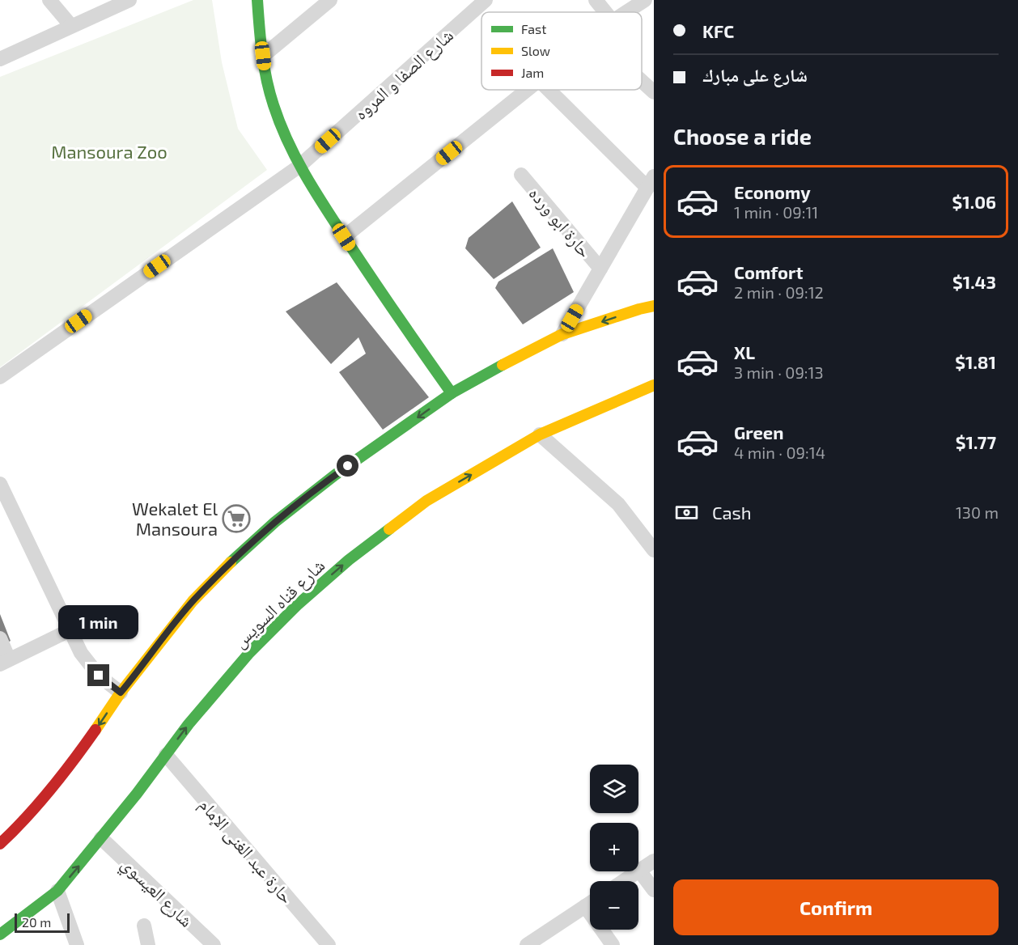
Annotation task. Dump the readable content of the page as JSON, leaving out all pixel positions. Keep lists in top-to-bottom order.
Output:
{
  "streets": {
    "main road": ["شارع قناه السويس"],
    "street": [
      "شارع الصفا و المروه",
      "حارة ابو ورده",
      "حارة عبد الغنى الإمام",
      "شارع العيسوي"
    ]
  },
  "crossings": [
    ["شارع قناه السويس", "حارة عبد الغنى الإمام"],
    ["شارع قناه السويس", "شارع العيسوي"]
  ],
  "parks": ["Mansoura Zoo"],
  "places": {
    "supermarket": ["Wekalet El Mansoura"]
  },
  "legend": ["Fast", "Slow", "Jam"],
  "scale_bar": "20 m",
  "page": {
    "banner": ["KFC", "شارع على مبارك"],
    "heading": "Choose a ride",
    "list": [
      {
        "name": "Economy",
        "note": "1 min · 09:11",
        "value": "$1.06"
      },
      {
        "name": "Comfort",
        "note": "2 min · 09:12",
        "value": "$1.43"
      },
      {
        "name": "XL",
        "note": "3 min · 09:13",
        "value": "$1.81"
      },
      {
        "name": "Green",
        "note": "4 min · 09:14",
        "value": "$1.77"
      }
    ],
    "pay": ["Cash", "130 m"],
    "bubble": "1 min",
    "map_buttons": ["+", "−"],
    "buttons": "Confirm",
    "scale": "20 m"
  }
}
